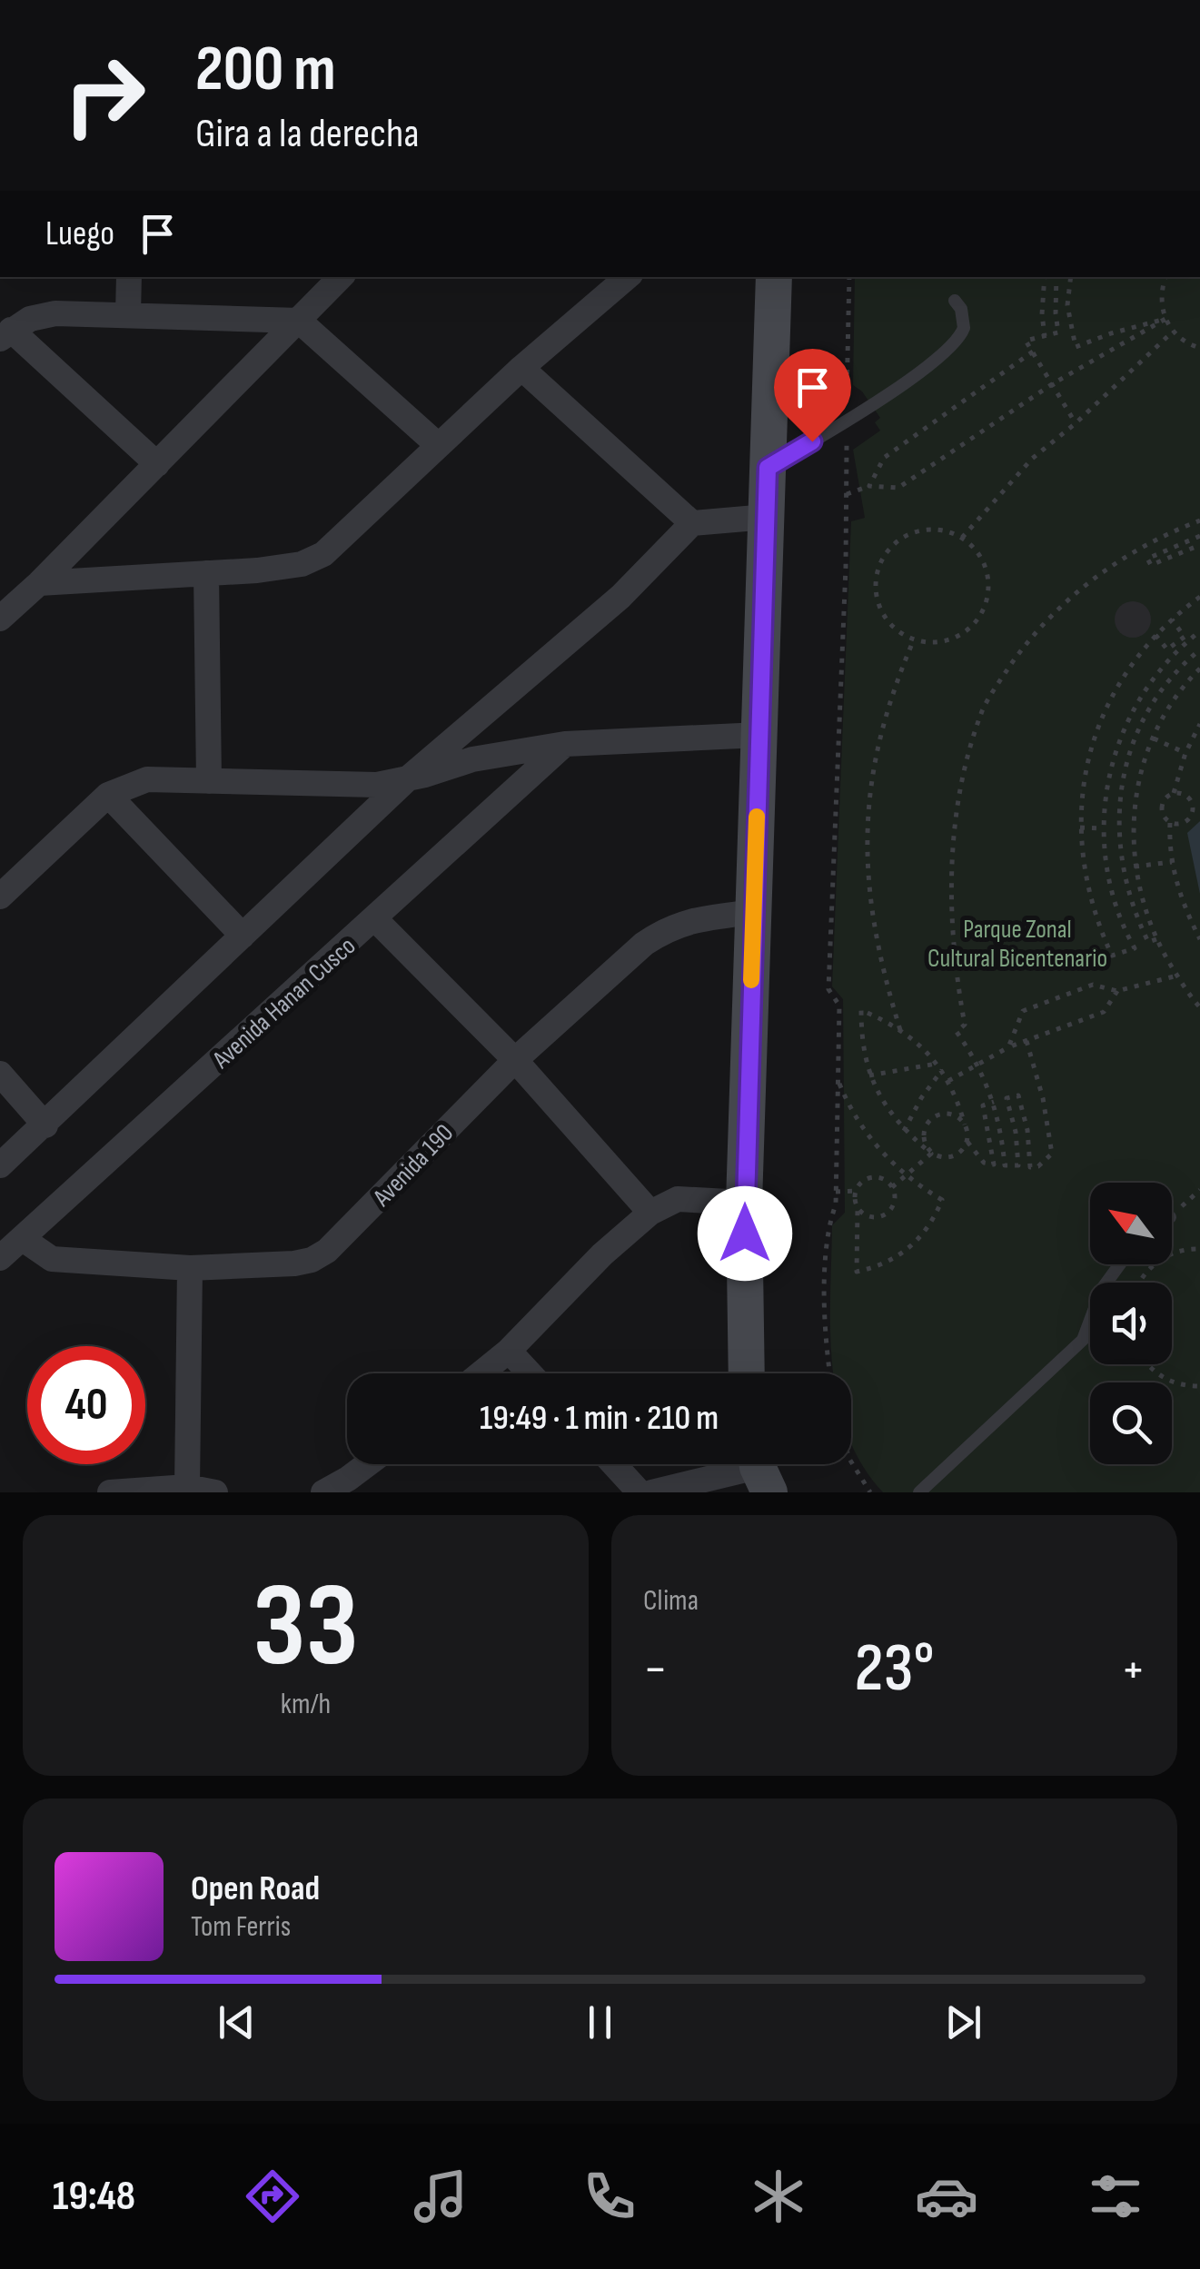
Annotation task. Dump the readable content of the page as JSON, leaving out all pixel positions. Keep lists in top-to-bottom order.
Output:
{
  "streets": {
    "street": ["Avenida Hanan Cusco", "Avenida 190"]
  },
  "crossings": [
    ["Avenida Hanan Cusco", "Avenida 190"]
  ],
  "parks": ["Parque Zonal Cultural Bicentenario"],
  "north": "top left",
  "page": {
    "turn": ["200 m", "Gira a la derecha"],
    "then": "Luego",
    "limit": "40",
    "trip": "19:49 · 1 min · 210 m",
    "tile": [
      ["33", "km/h"],
      "Clima"
    ],
    "heat": ["−", "23°", "+"],
    "song": ["Open Road", "Tom Ferris"],
    "tabs": "19:48"
  }
}
